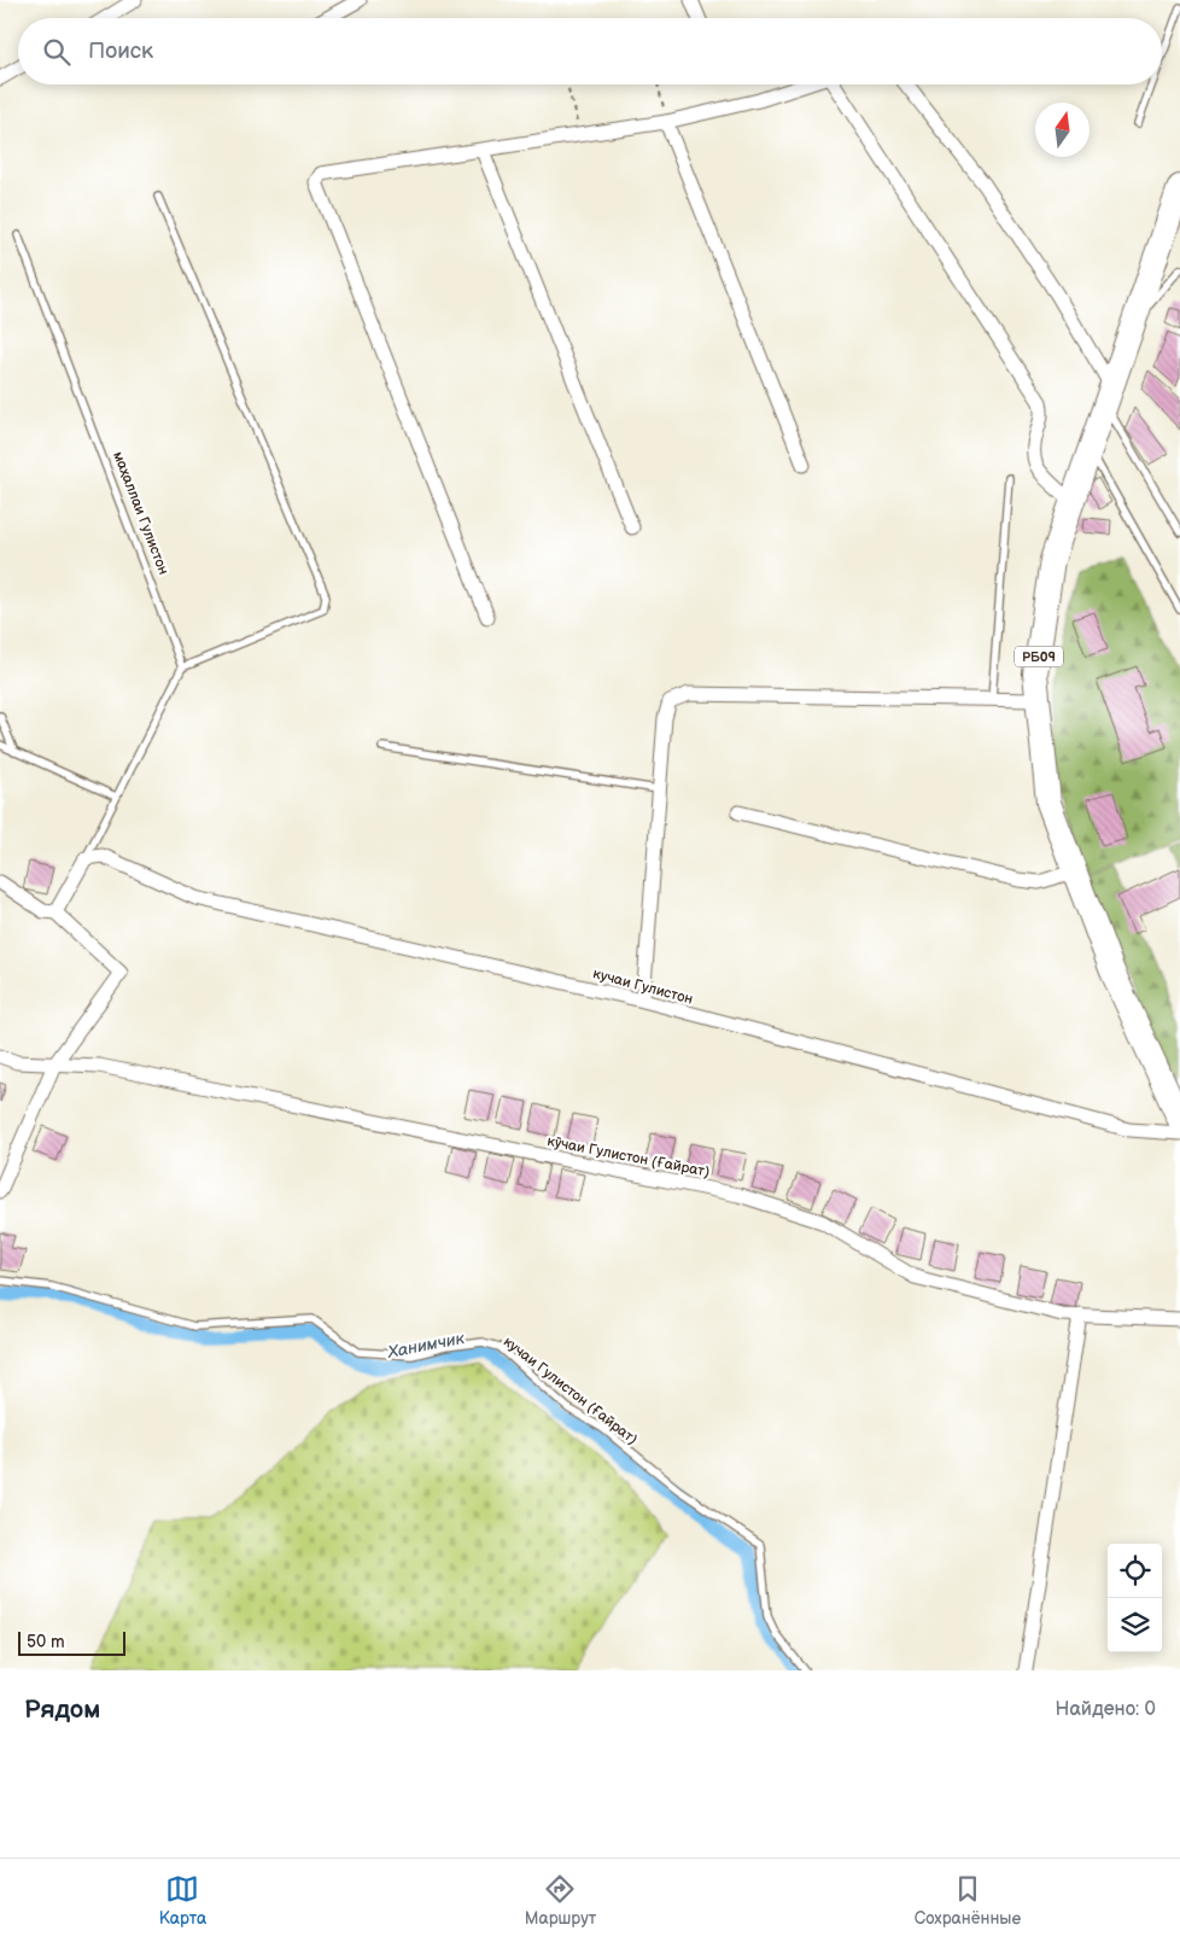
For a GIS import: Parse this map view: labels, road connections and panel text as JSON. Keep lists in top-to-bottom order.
{
  "streets": {
    "highway": ["РБ09"],
    "street": ["кучаи Гулистон", "кӯчаи Гулистон (Ғайрат)"],
    "lane": ["маҳаллаи Гулистон", "кучаи Гулистон (Ғайрат)"]
  },
  "water": ["Ханимчик"],
  "scale_bar": "50 m",
  "north": "top",
  "page": {
    "search": "Поиск",
    "scale": "50 m",
    "heading": ["Рядом", "Найдено: 0"],
    "nav": ["Карта", "Маршрут", "Сохранённые"]
  }
}
